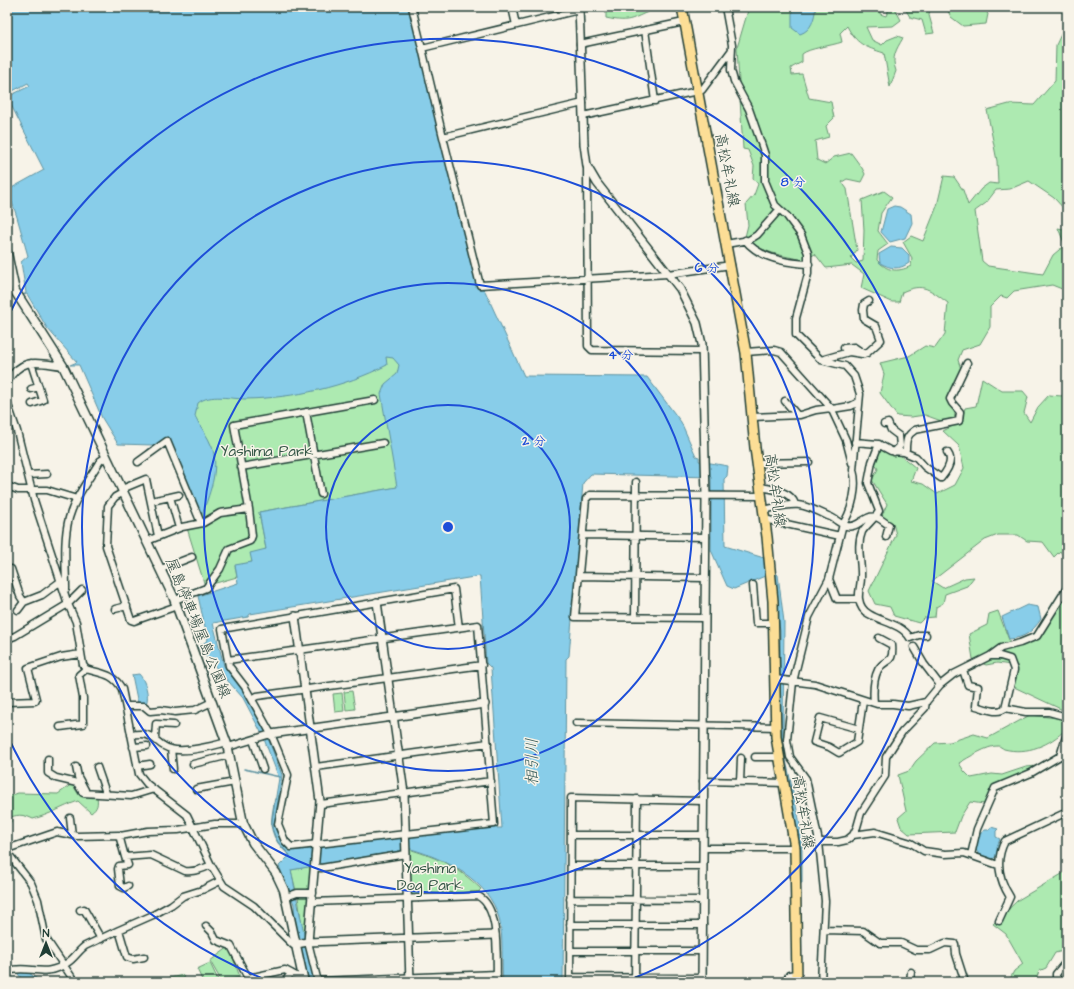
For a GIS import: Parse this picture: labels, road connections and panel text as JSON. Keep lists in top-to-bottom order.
{
  "streets": {
    "main road": ["高松牟礼線", "屋島停車場屋島公園線"]
  },
  "water": ["相引川"],
  "parks": ["Yashima Park", "Yashima Dog Park"],
  "north": "top",
  "rings": [
    "8 分",
    "6 分",
    "4 分",
    "2 分"
  ]
}
